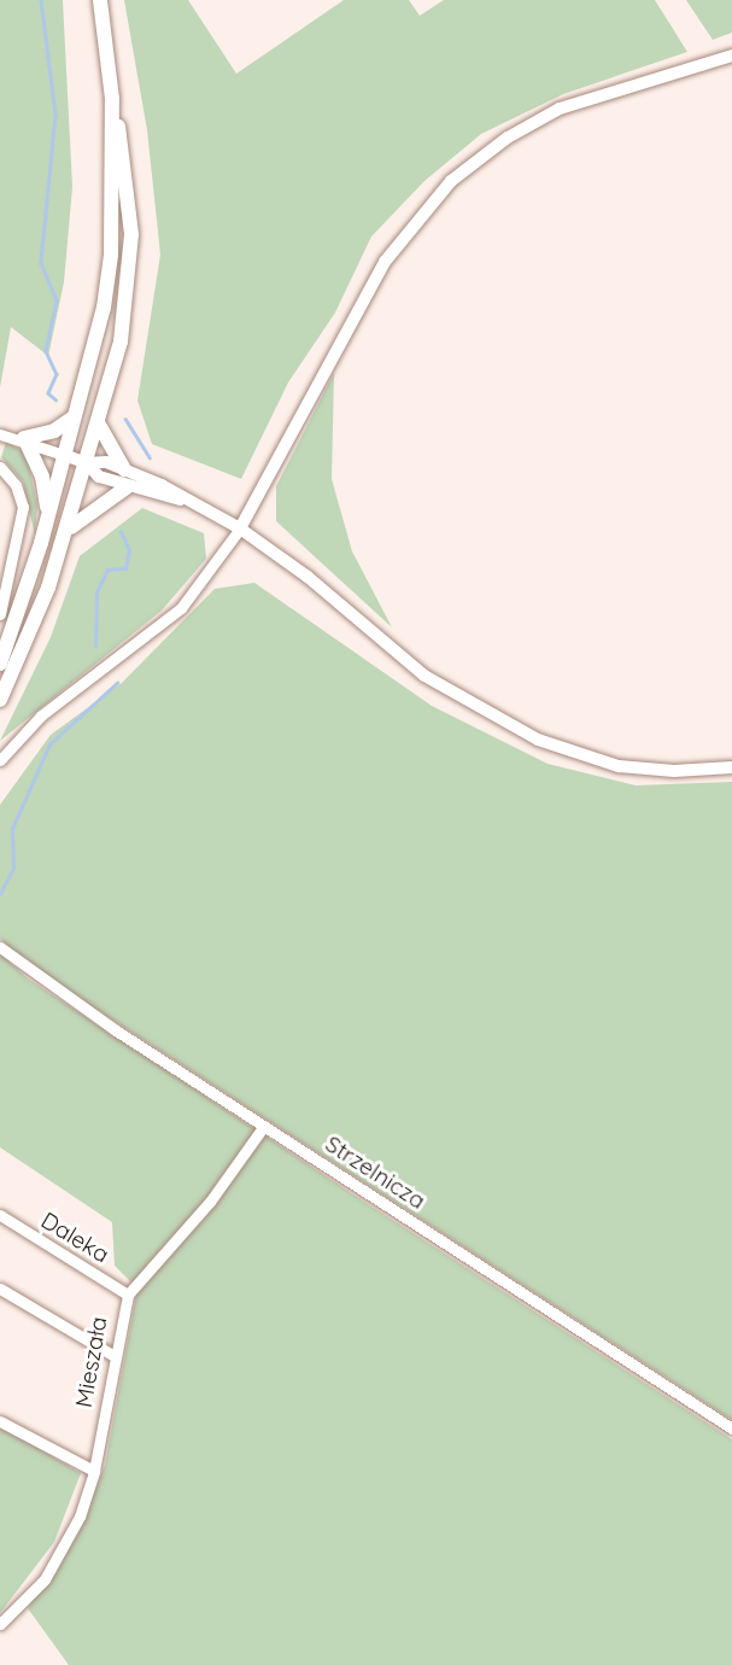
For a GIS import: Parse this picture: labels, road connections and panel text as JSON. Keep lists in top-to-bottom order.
{
  "streets": {
    "street": ["Strzelnicza", "Daleka", "Mieszała"]
  },
  "crossings": [
    ["Strzelnicza", "Mieszała"],
    ["Daleka", "Mieszała"]
  ]
}
